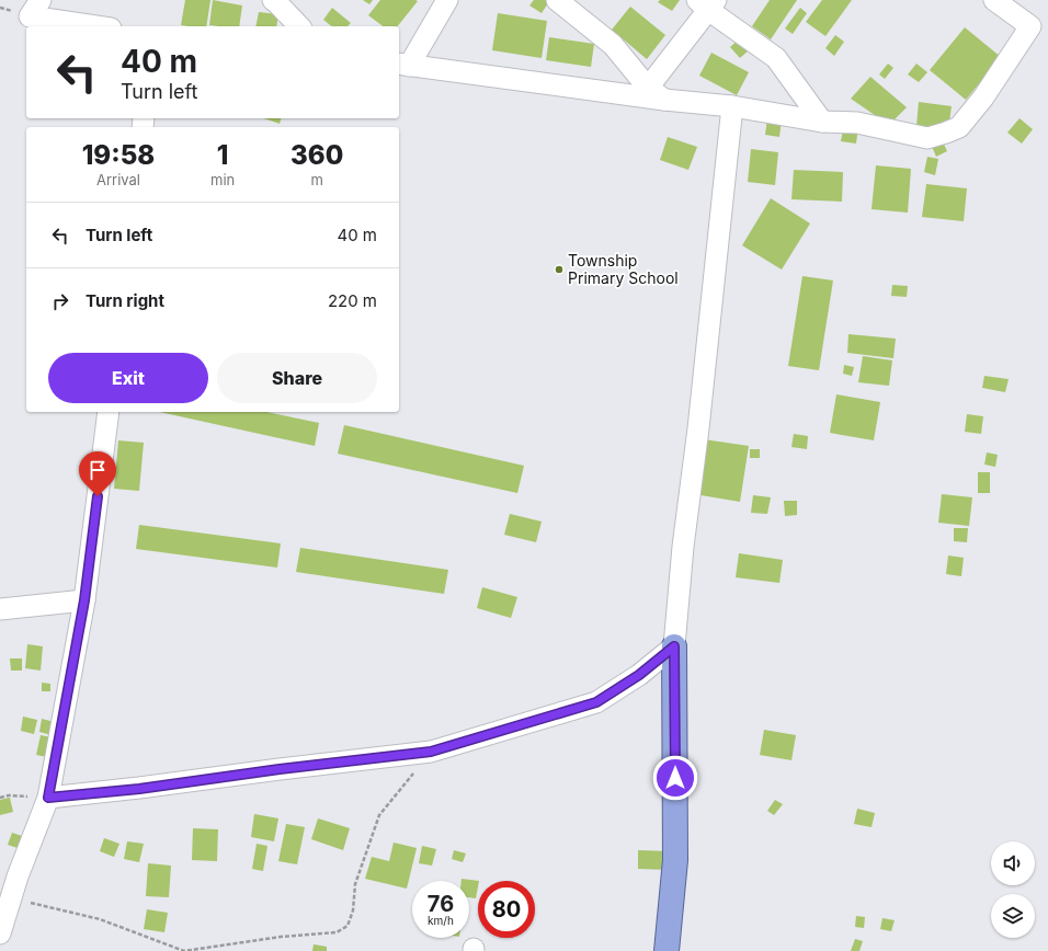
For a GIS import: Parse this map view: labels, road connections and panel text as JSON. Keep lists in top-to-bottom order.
{
  "places": ["Township Primary School"],
  "page": {
    "turn": ["40 m", "Turn left"],
    "eta": [
      "19:58",
      "Arrival",
      "1",
      "min",
      "360",
      "m"
    ],
    "list": [
      {
        "name": "Turn left",
        "value": "40 m"
      },
      {
        "name": "Turn right",
        "value": "220 m"
      }
    ],
    "buttons": ["Exit", "Share"],
    "speed": "76 km/h",
    "limit": "80"
  }
}
